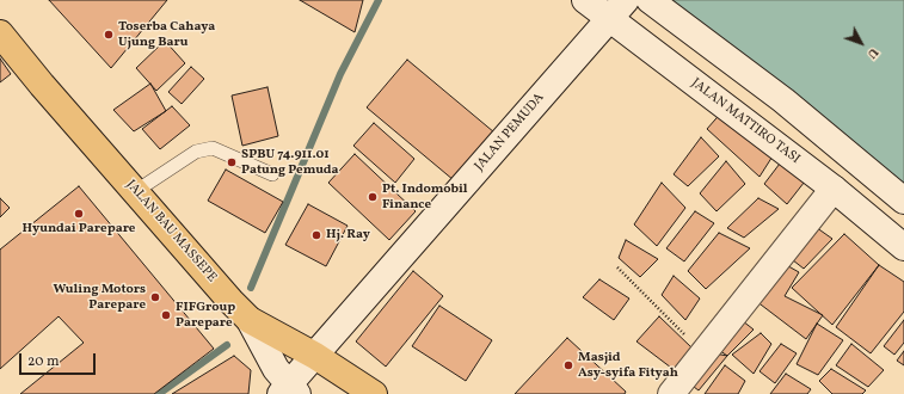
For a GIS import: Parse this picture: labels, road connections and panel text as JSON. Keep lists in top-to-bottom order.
{
  "streets": {
    "highway": ["JALAN BAU MASSEPE"],
    "street": ["JALAN MATTIRO TASI", "JALAN PEMUDA"]
  },
  "crossings": [
    ["JALAN MATTIRO TASI", "JALAN PEMUDA"],
    ["JALAN PEMUDA", "JALAN BAU MASSEPE"]
  ],
  "places": [
    "Toserba Cahaya Ujung Baru",
    "SPBU 74.911.01 Patung Pemuda",
    "Pt. Indomobil Finance",
    "Hyundai Parepare",
    "Hj. Ray",
    "Wuling Motors Parepare",
    "FIFGroup Parepare",
    "Masjid Asy-syifa Fityah"
  ],
  "scale_bar": "20 m",
  "north": "bottom right"
}
